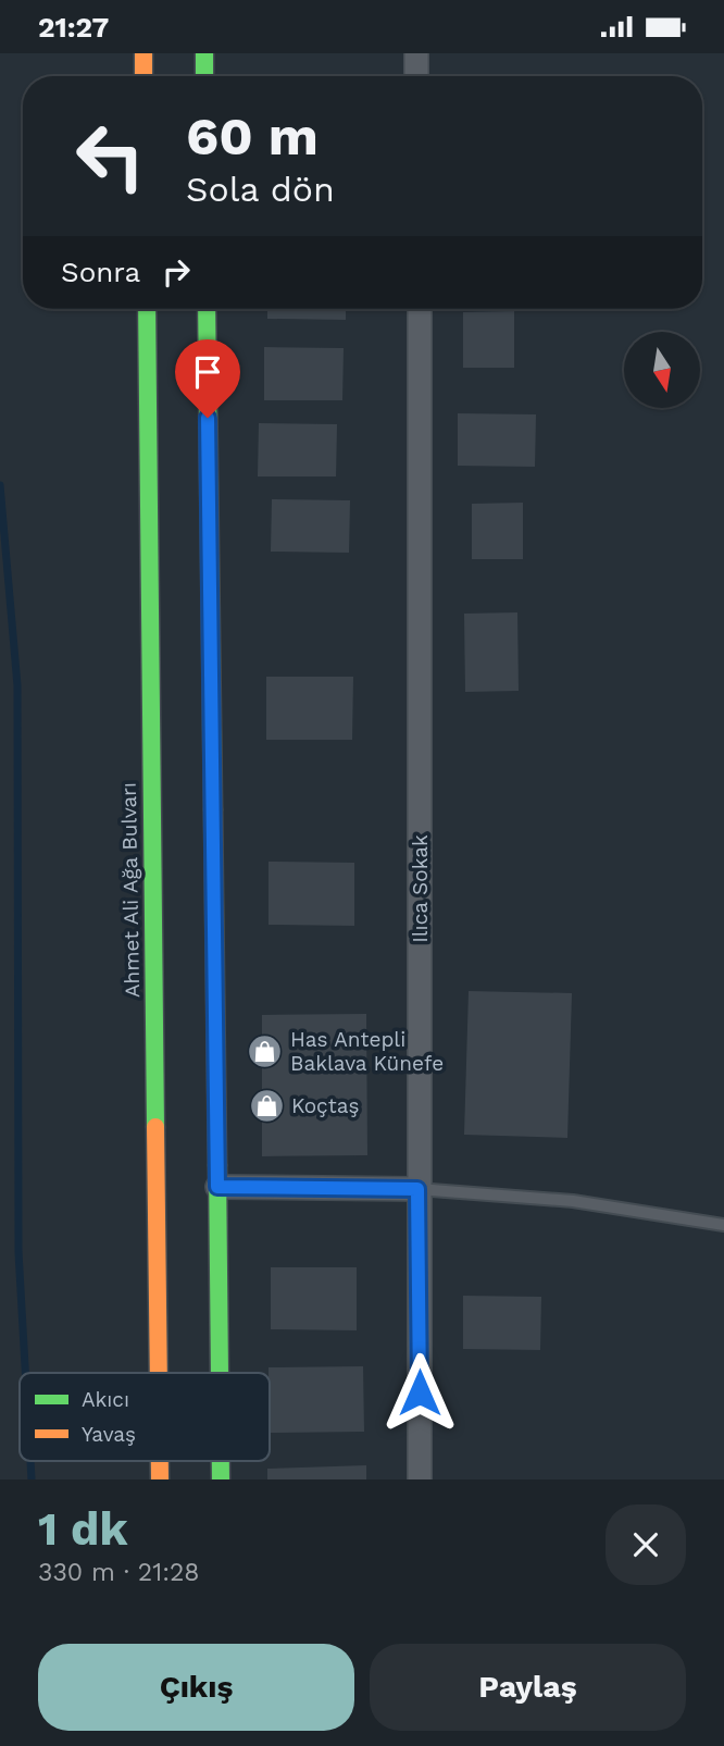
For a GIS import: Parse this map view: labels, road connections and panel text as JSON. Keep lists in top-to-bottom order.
{
  "streets": {
    "highway": ["Ahmet Ali Ağa Bulvarı"],
    "street": ["Ilıca Sokak"]
  },
  "places": {
    "shop": ["Has Antepli Baklava Künefe", "Koçtaş"]
  },
  "legend": ["Akıcı", "Yavaş"],
  "north": "bottom",
  "page": {
    "status": "21:27",
    "turn": ["60 m", "Sola dön"],
    "then": "Sonra",
    "heading": ["1 dk", "330 m · 21:28"],
    "buttons": ["Çıkış", "Paylaş"]
  }
}
